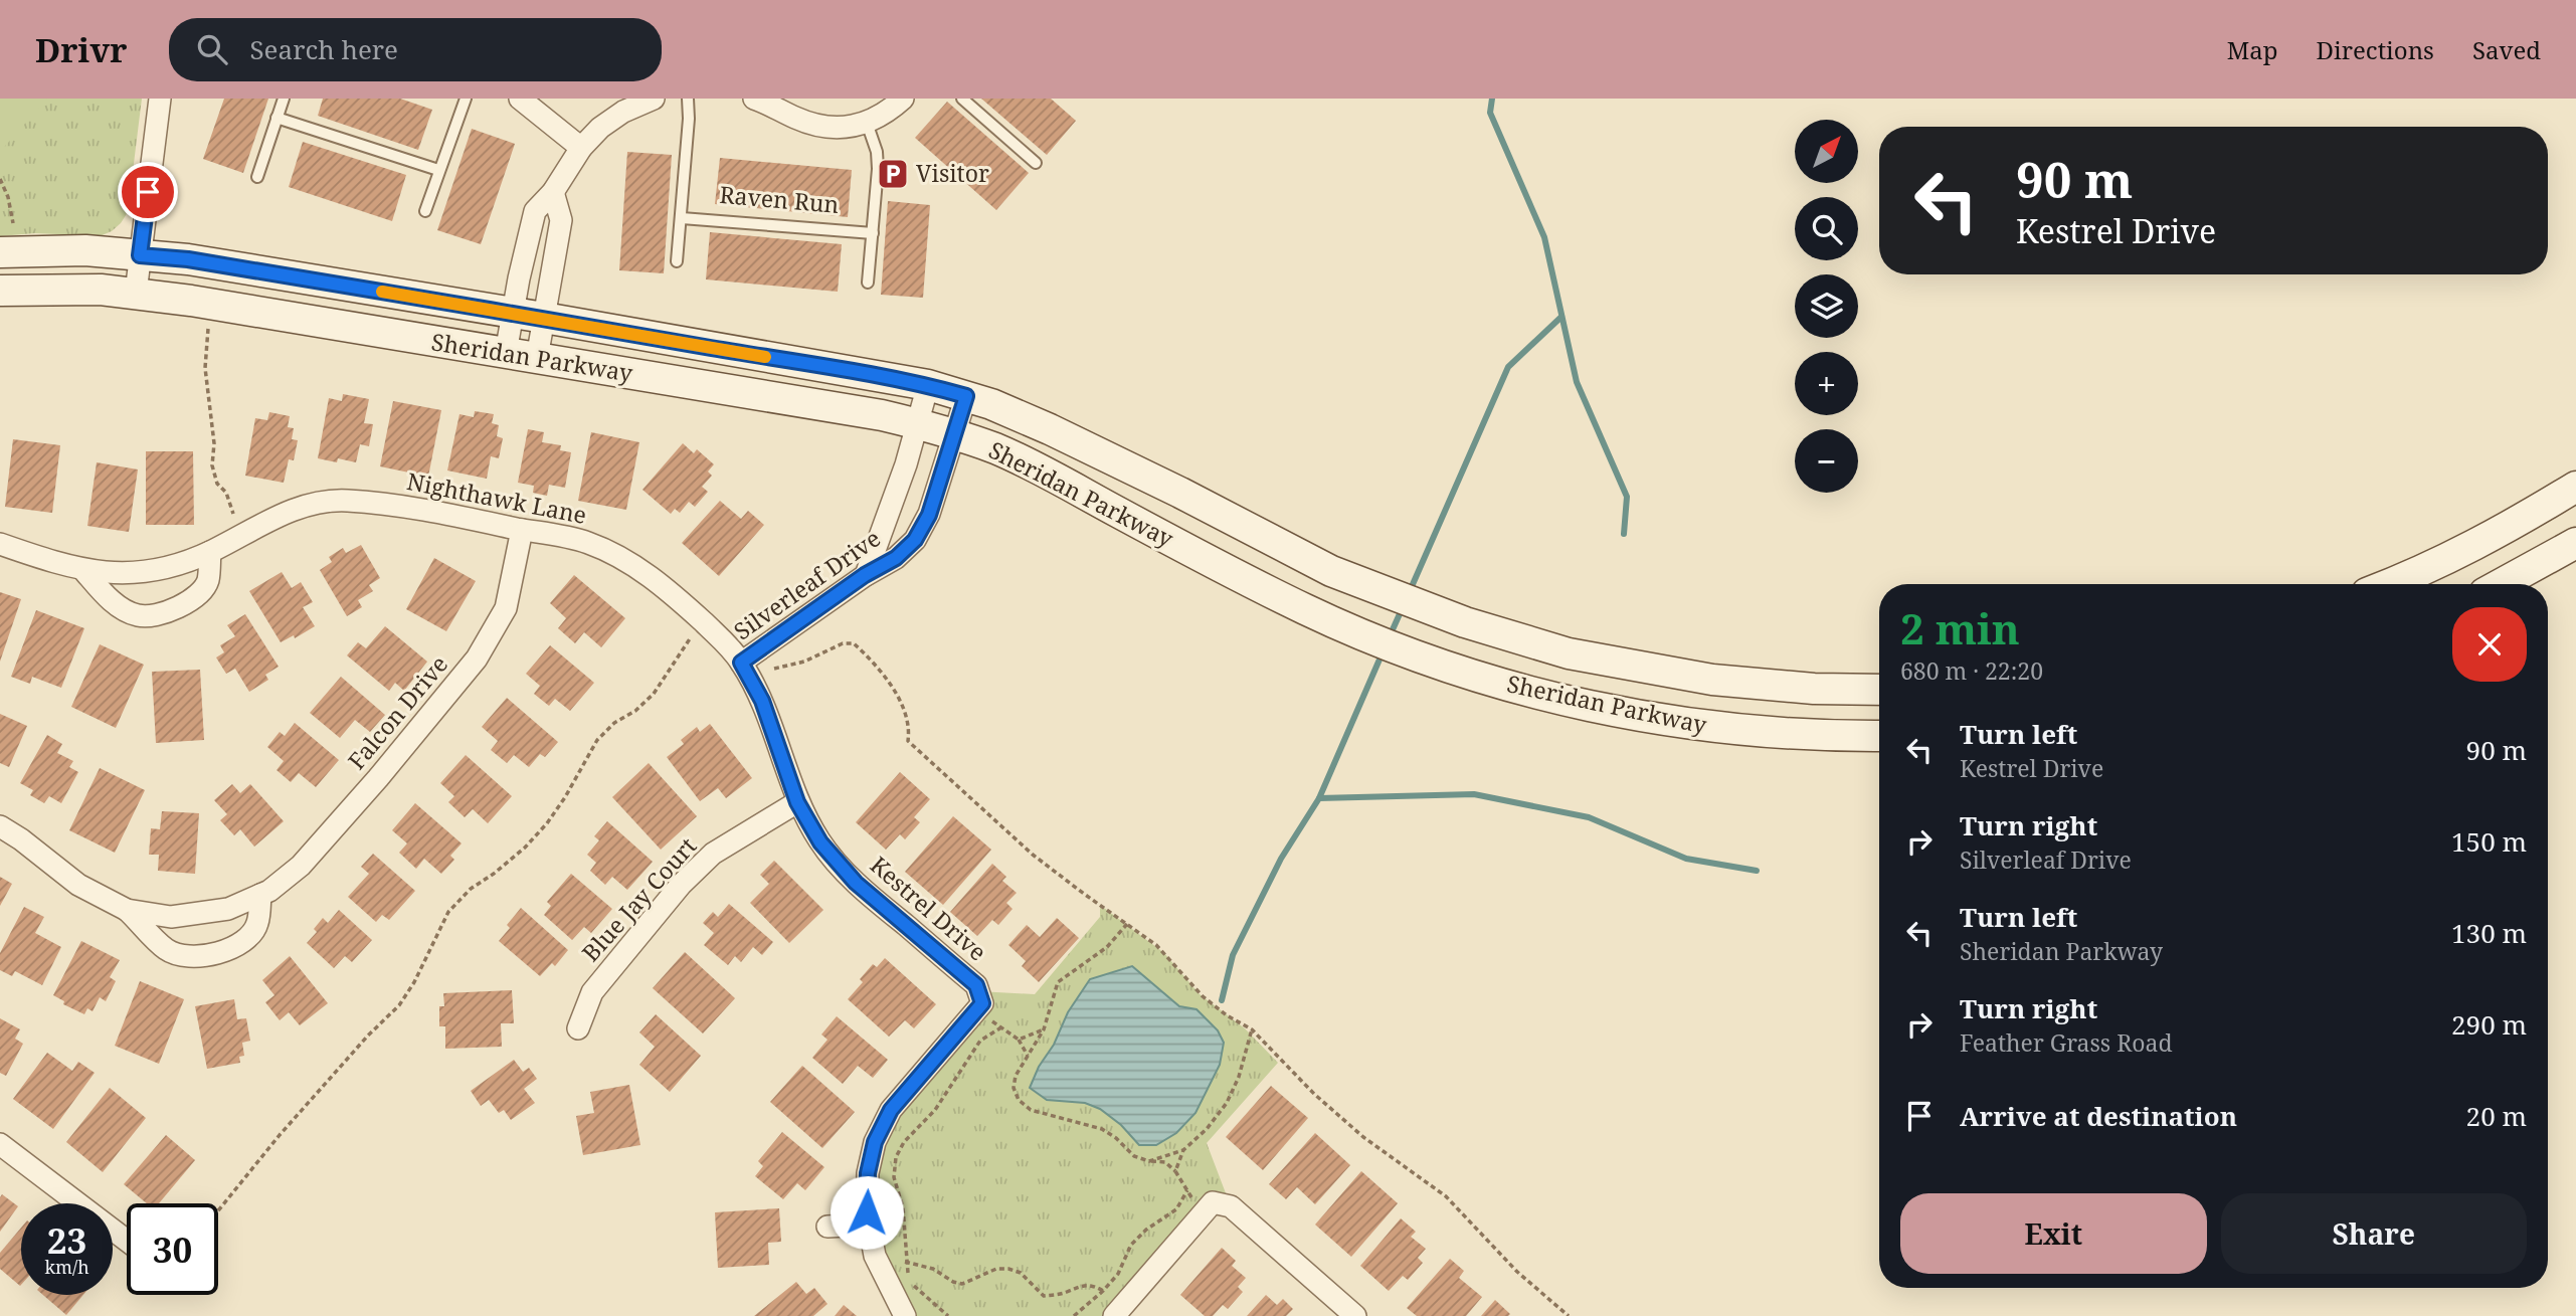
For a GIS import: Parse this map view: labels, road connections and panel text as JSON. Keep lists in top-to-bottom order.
{
  "streets": {
    "main road": ["Sheridan Parkway"],
    "street": [
      "Nighthawk Lane",
      "Silverleaf Drive",
      "Falcon Drive",
      "Blue Jay Court",
      "Kestrel Drive"
    ],
    "lane": ["Raven Run"]
  },
  "crossings": [
    ["Sheridan Parkway", "Silverleaf Drive"],
    ["Nighthawk Lane", "Silverleaf Drive"],
    ["Nighthawk Lane", "Falcon Drive"],
    ["Nighthawk Lane", "Kestrel Drive"],
    ["Silverleaf Drive", "Kestrel Drive"],
    ["Blue Jay Court", "Kestrel Drive"]
  ],
  "places": {
    "parking": ["Visitor"]
  },
  "north": "top right",
  "page": {
    "header": "Drivr",
    "search": "Search here",
    "nav": ["Map", "Directions", "Saved"],
    "map_buttons": ["+", "−"],
    "turn": ["90 m", "Kestrel Drive"],
    "heading": ["2 min", "680 m · 22:20"],
    "list": [
      {
        "name": "Turn left",
        "note": "Kestrel Drive",
        "value": "90 m"
      },
      {
        "name": "Turn right",
        "note": "Silverleaf Drive",
        "value": "150 m"
      },
      {
        "name": "Turn left",
        "note": "Sheridan Parkway",
        "value": "130 m"
      },
      {
        "name": "Turn right",
        "note": "Feather Grass Road",
        "value": "290 m"
      },
      {
        "name": "Arrive at destination",
        "value": "20 m"
      }
    ],
    "buttons": ["Exit", "Share"],
    "speed": "23 km/h",
    "limit": "30"
  }
}
